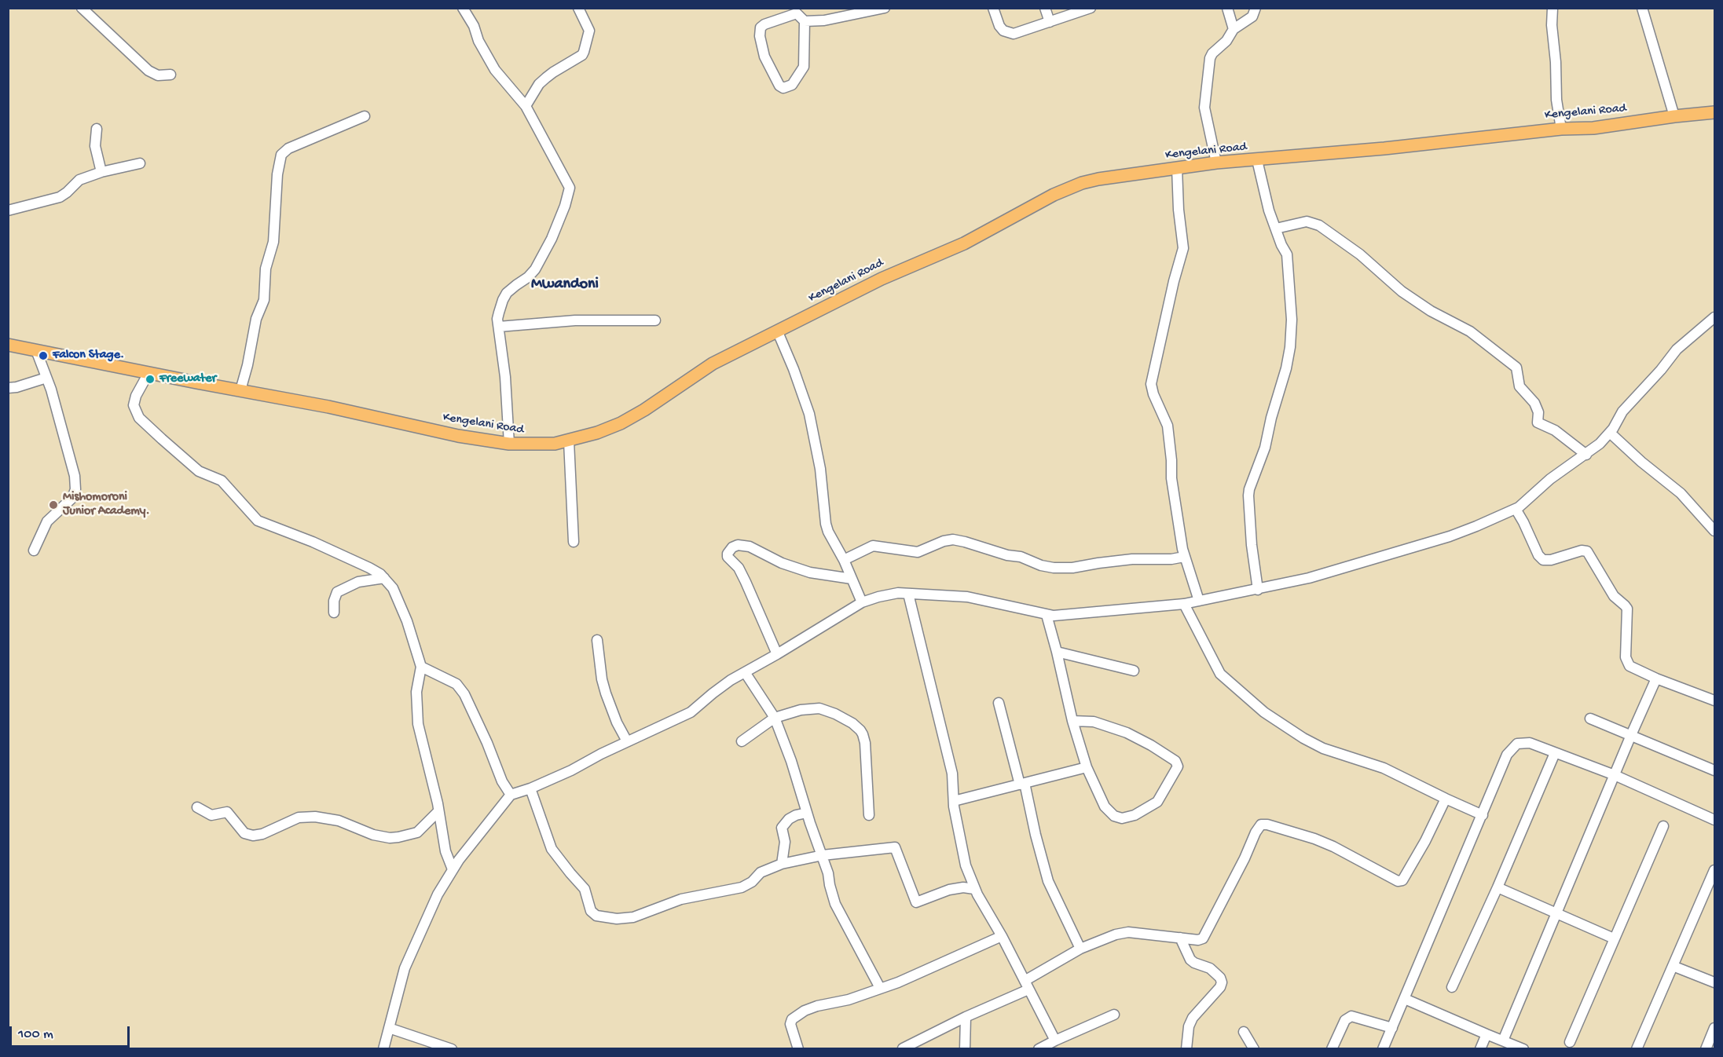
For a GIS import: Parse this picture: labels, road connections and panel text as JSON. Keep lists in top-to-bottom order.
{
  "streets": {
    "main road": ["Kengelani Road"]
  },
  "districts": ["Mwandoni"],
  "places": ["Falcon Stage.", "Freewater", "Mishomoroni Junior Academy."],
  "scale_bar": "100 m"
}
